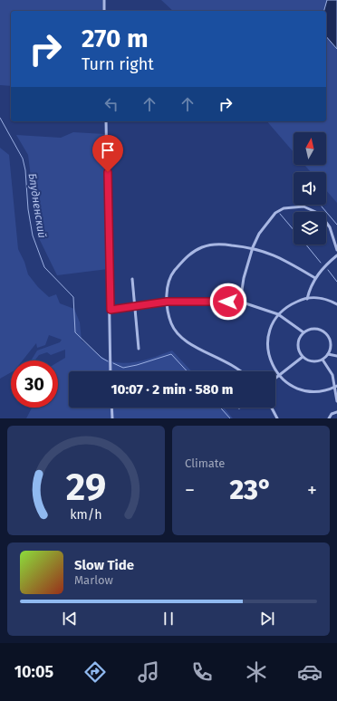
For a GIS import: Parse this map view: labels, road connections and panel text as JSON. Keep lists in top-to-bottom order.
{
  "water": ["Блудненский"],
  "north": "top",
  "page": {
    "turn": ["270 m", "Turn right"],
    "limit": "30",
    "trip": "10:07 · 2 min · 580 m",
    "tile": "Climate",
    "heat": ["−", "23°", "+"],
    "song": ["Slow Tide", "Marlow"],
    "tabs": "10:05",
    "gauge": ["29", "km/h"]
  }
}
